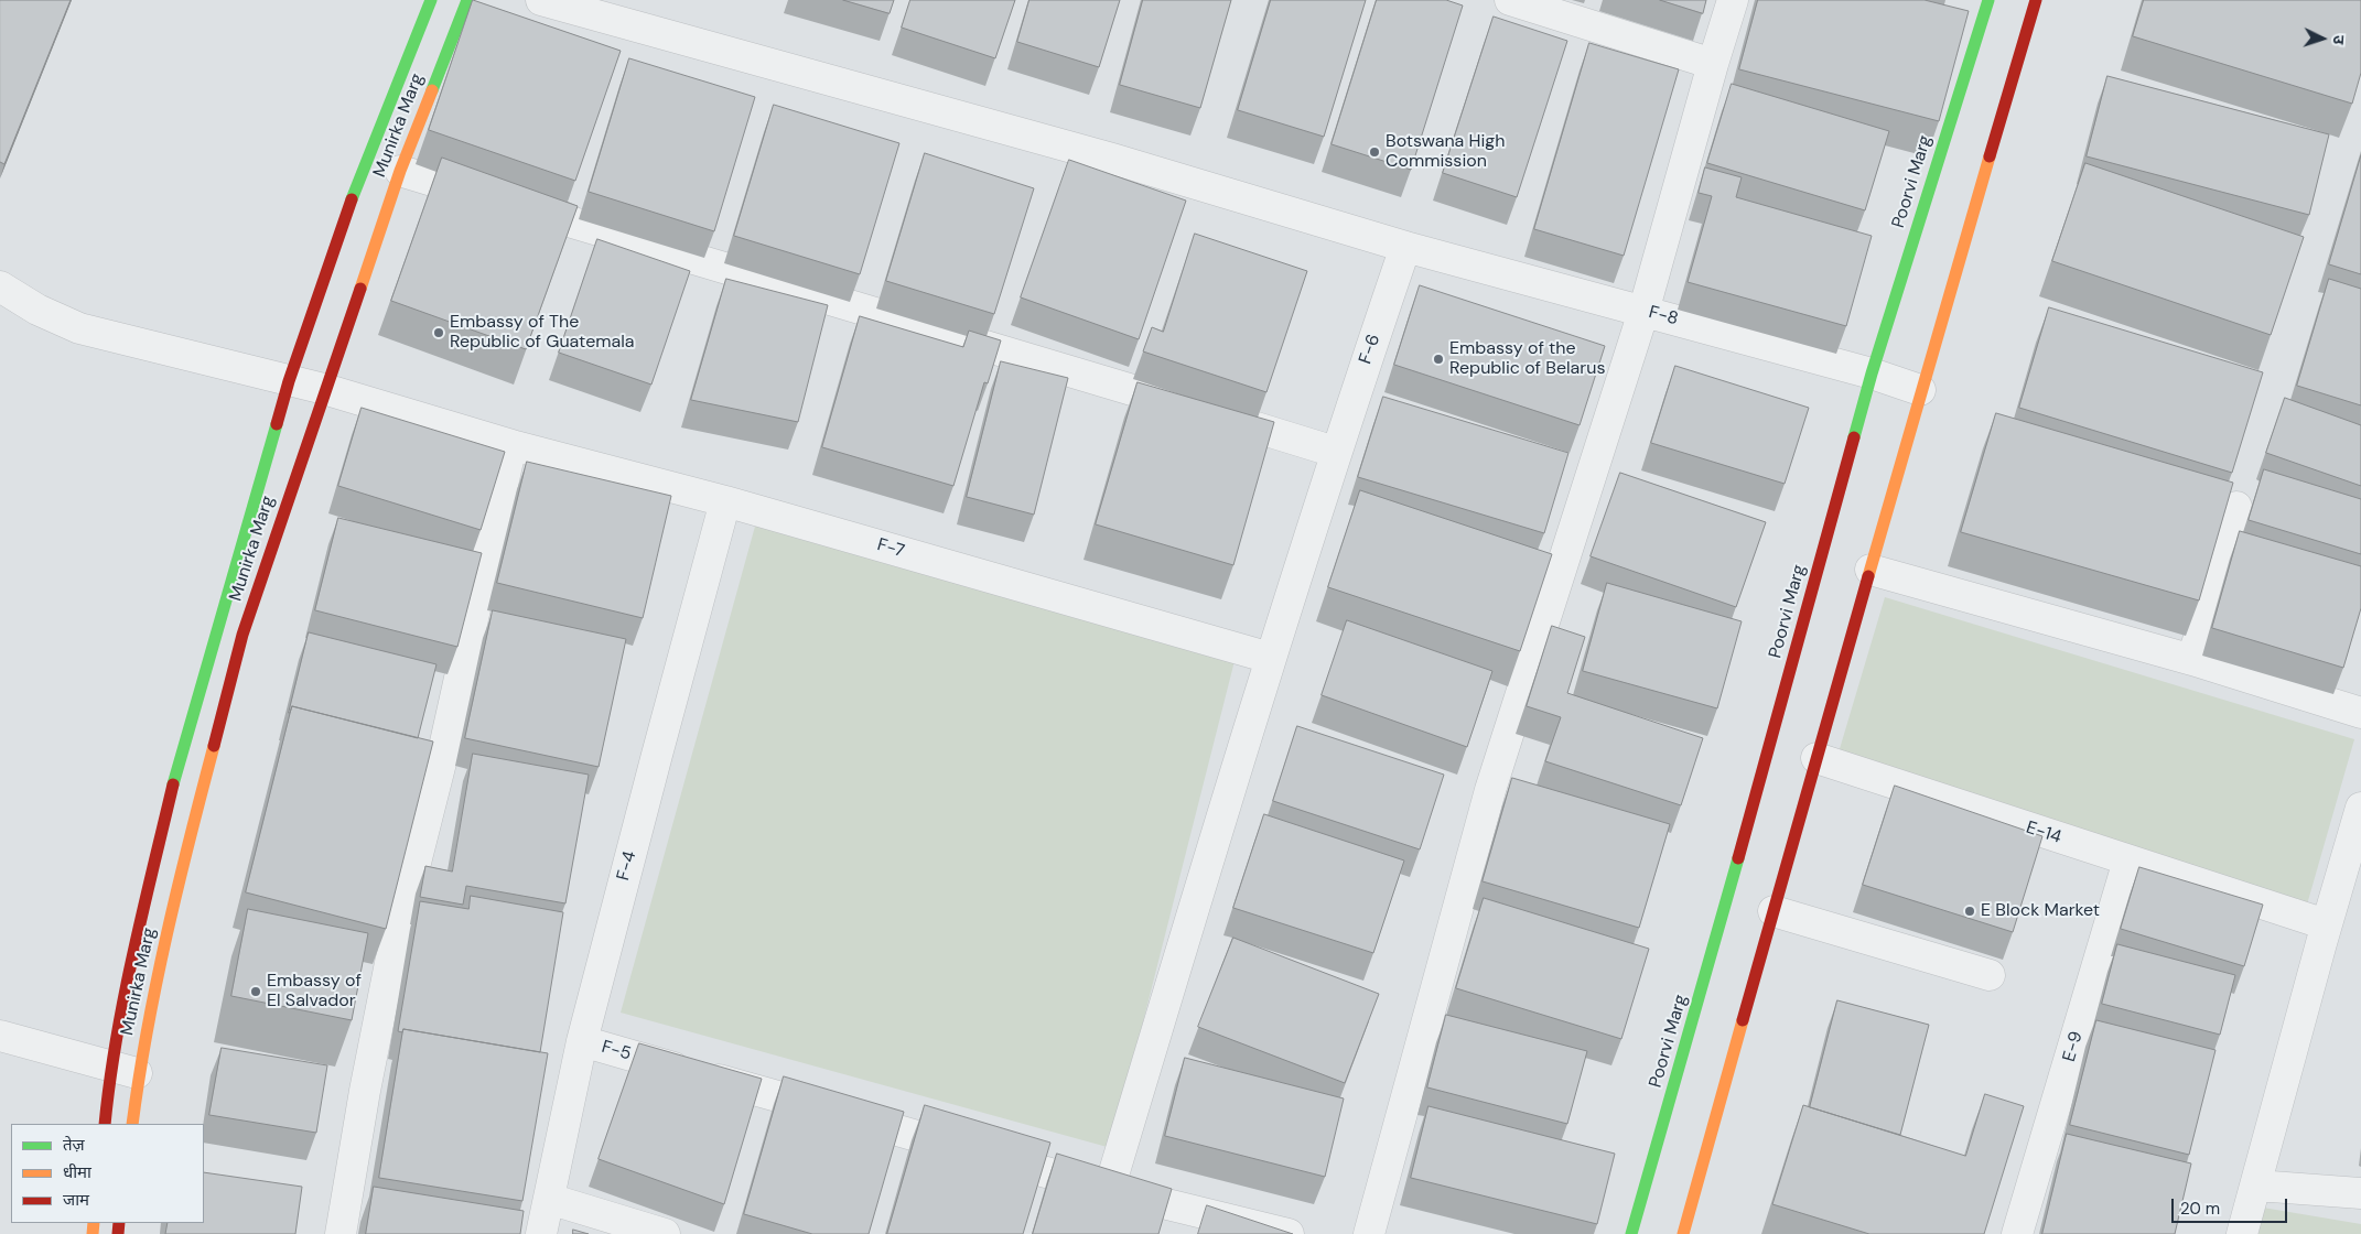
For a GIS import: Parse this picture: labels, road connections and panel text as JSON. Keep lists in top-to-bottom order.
{
  "streets": {
    "main road": ["Munirka Marg", "Poorvi Marg"],
    "street": [
      "F-8",
      "F-6",
      "F-7",
      "E-14",
      "F-4",
      "E-9",
      "F-5"
    ]
  },
  "crossings": [
    ["Munirka Marg", "F-7"],
    ["Poorvi Marg", "F-8"],
    ["F-8", "F-6"],
    ["F-6", "F-7"],
    ["F-6", "F-5"],
    ["F-7", "F-4"],
    ["E-14", "E-9"],
    ["F-4", "F-5"]
  ],
  "places": [
    "Botswana High Commission",
    "Embassy of The Republic of Guatemala",
    "Embassy of the Republic of Belarus",
    "E Block Market",
    "Embassy of El Salvador"
  ],
  "legend": ["तेज़", "धीमा", "जाम"],
  "scale_bar": "20 m",
  "north": "right"
}
